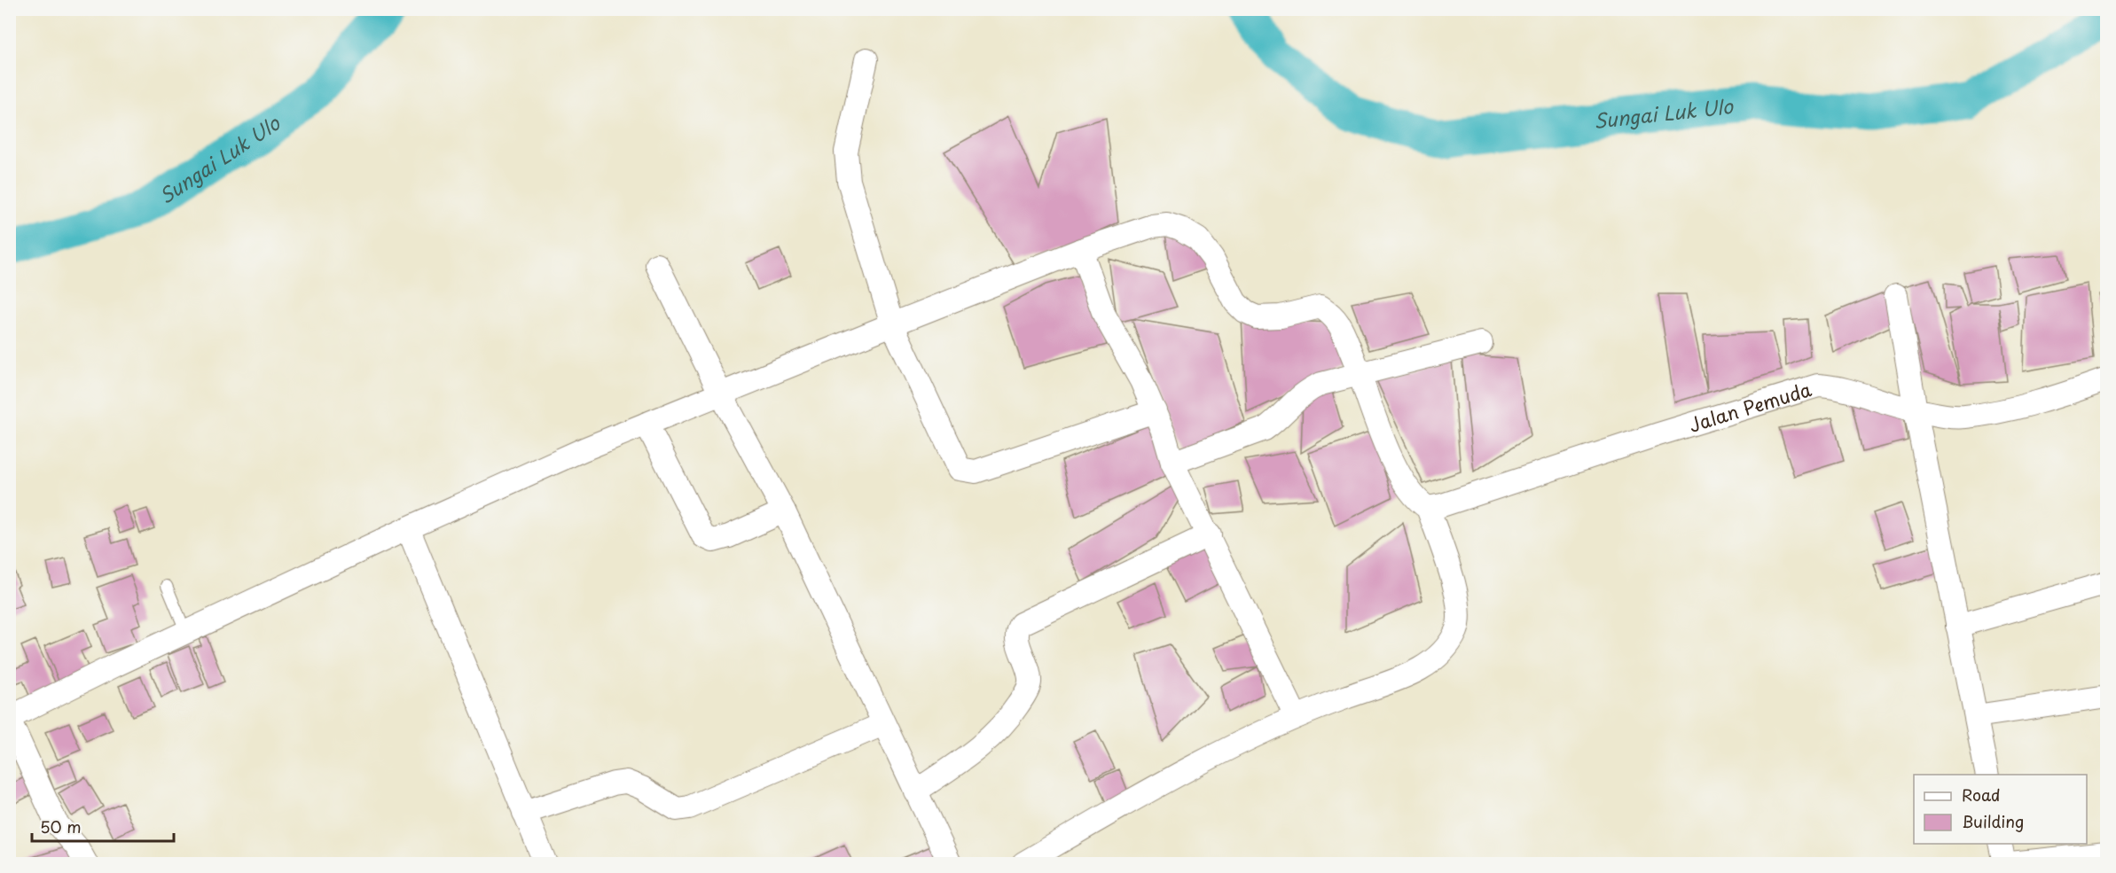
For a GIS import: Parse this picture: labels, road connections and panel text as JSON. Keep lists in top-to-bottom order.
{
  "streets": {
    "street": ["Jalan Pemuda"]
  },
  "water": ["Sungai Luk Ulo"],
  "legend": ["Road", "Building"],
  "scale_bar": "50 m"
}
